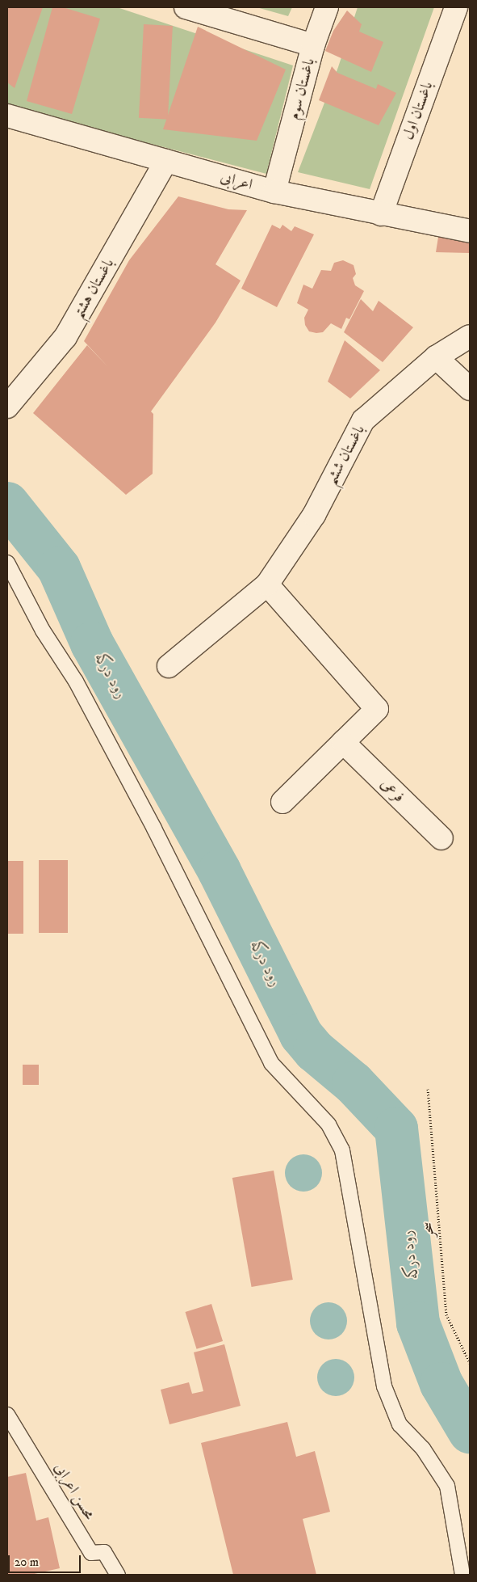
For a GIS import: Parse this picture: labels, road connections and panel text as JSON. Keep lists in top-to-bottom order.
{
  "streets": {
    "street": [
      "باغستان سوم",
      "باغستان اول",
      "اعرابی",
      "باغستان هشتم",
      "باغستان ششم",
      "فرعی"
    ],
    "lane": ["محسن اعرابی"],
    "path": ["سحر"]
  },
  "crossings": [
    ["باغستان سوم", "اعرابی"],
    ["باغستان اول", "اعرابی"],
    ["اعرابی", "باغستان هشتم"]
  ],
  "water": ["رود درکه"],
  "scale_bar": "20 m"
}
